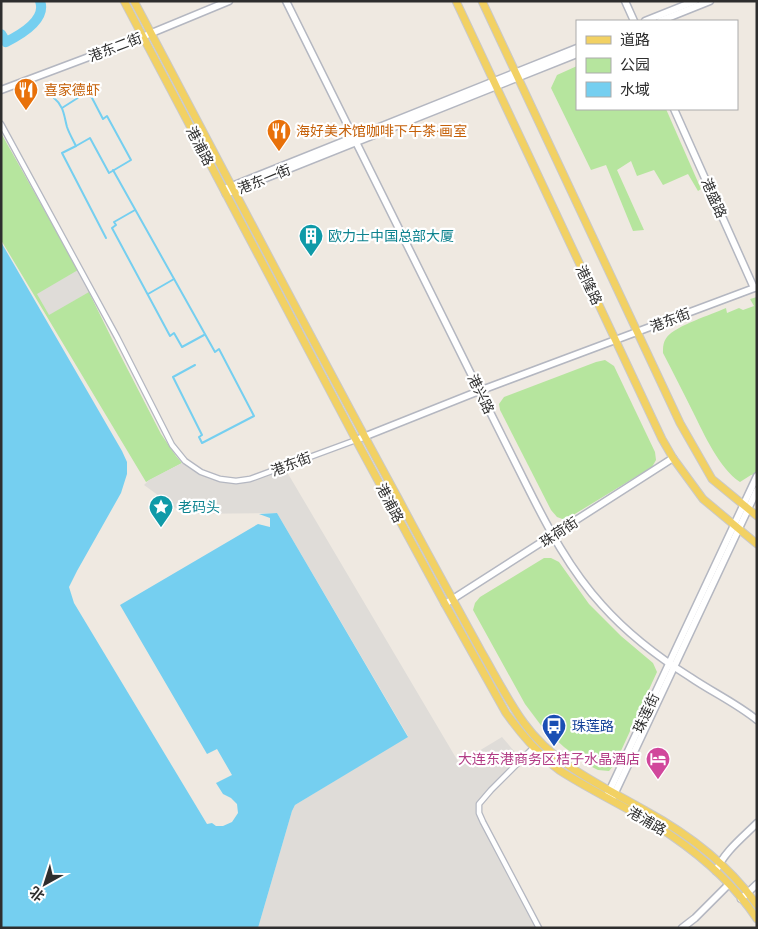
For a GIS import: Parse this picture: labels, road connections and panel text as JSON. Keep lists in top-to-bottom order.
{
  "streets": {
    "main road": [
      "港东二街",
      "港浦路",
      "港东一街",
      "港盛路",
      "港隆路",
      "港东街",
      "港兴路",
      "珠荷街",
      "珠莲街"
    ]
  },
  "crossings": [
    ["港东二街", "港浦路"],
    ["港浦路", "港东一街"],
    ["港浦路", "港东街"],
    ["港浦路", "珠荷街"],
    ["港浦路", "珠莲街"],
    ["港东一街", "港隆路"],
    ["港东一街", "港兴路"],
    ["港盛路", "港东街"],
    ["港隆路", "港东街"],
    ["港隆路", "珠荷街"],
    ["港隆路", "珠莲街"],
    ["港东街", "港兴路"],
    ["港兴路", "珠荷街"],
    ["港兴路", "珠莲街"]
  ],
  "places": {
    "restaurant": ["喜家德虾", "海好美术馆咖啡下午茶·画室"],
    "building": ["欧力士中国总部大厦"],
    "place": ["老码头"],
    "bus stop": ["珠莲路"],
    "hotel": ["大连东港商务区桔子水晶酒店"]
  },
  "legend": ["道路", "公园", "水域"],
  "north": "bottom left"
}
